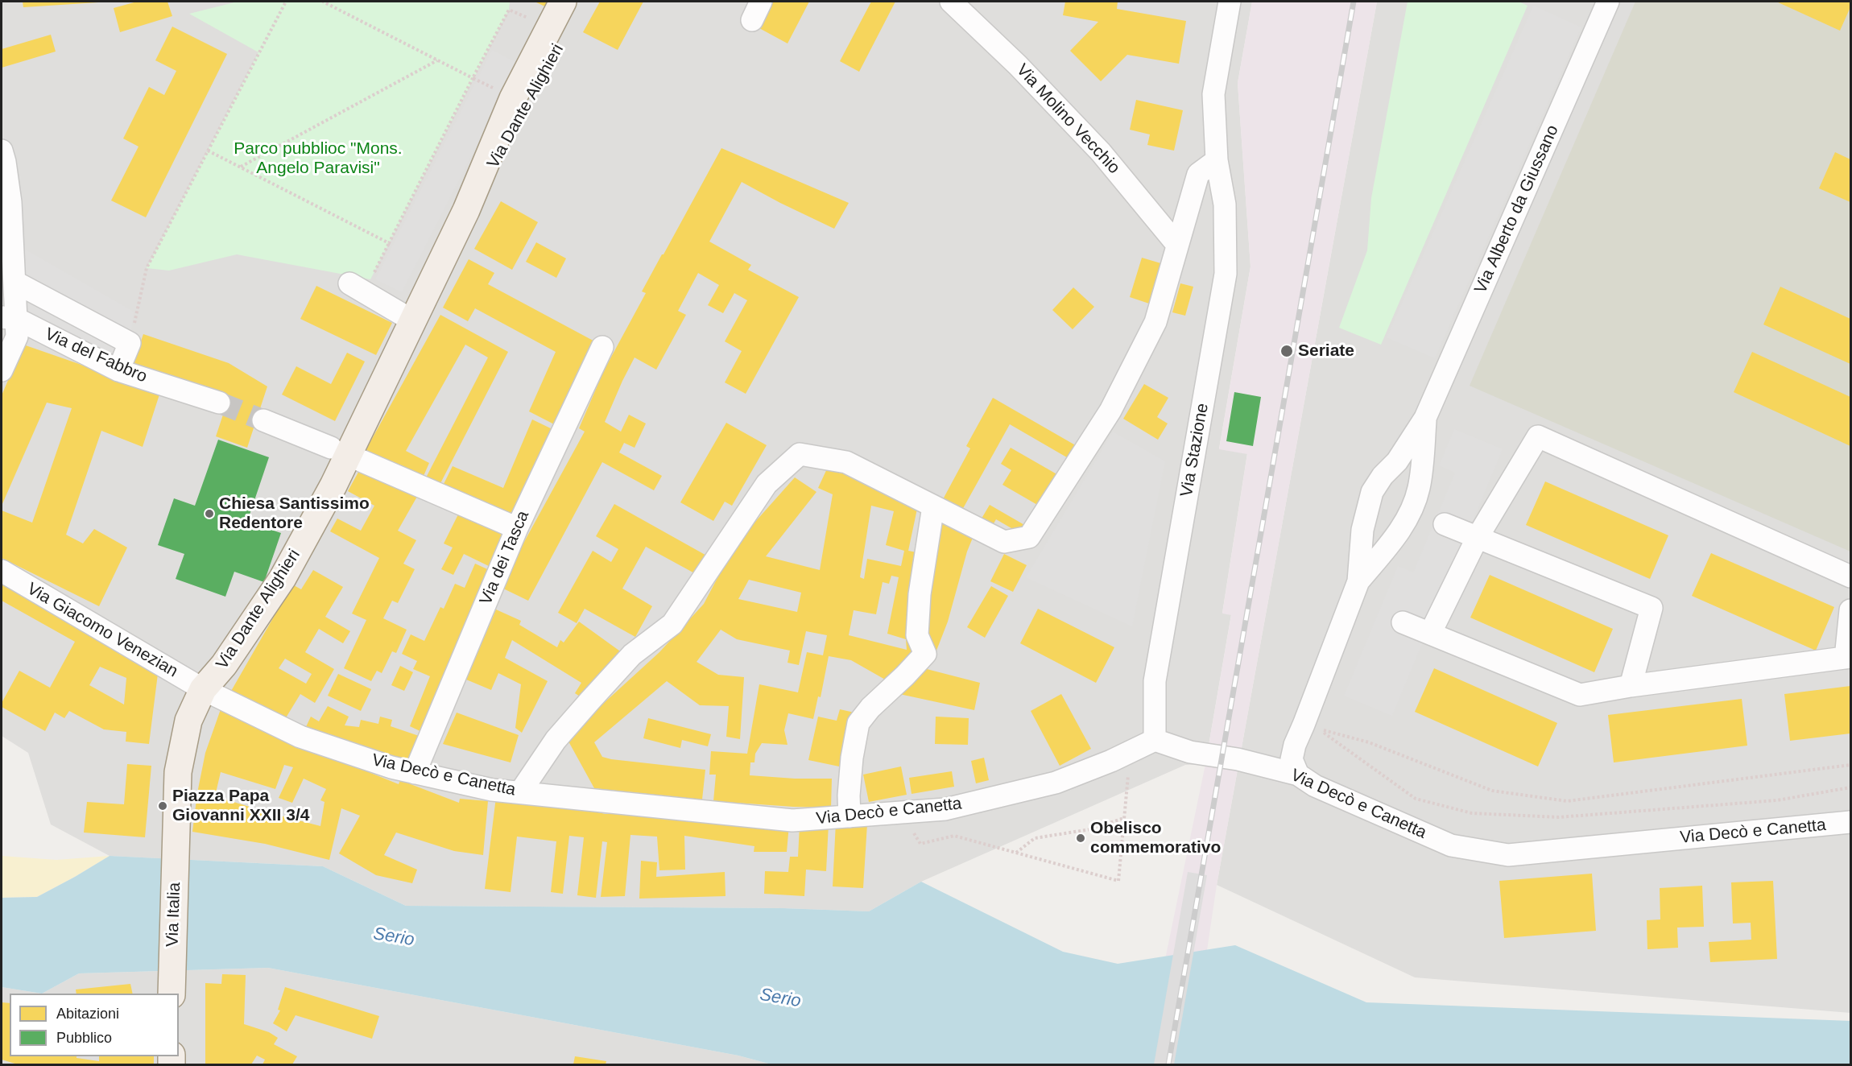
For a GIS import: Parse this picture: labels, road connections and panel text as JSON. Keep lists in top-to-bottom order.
{
  "streets": {
    "main road": ["Via Dante Alighieri", "Via Italia"],
    "street": [
      "Via Molino Vecchio",
      "Via Alberto da Giussano",
      "Via del Fabbro",
      "Via Stazione",
      "Via dei Tasca",
      "Via Giacomo Venezian",
      "Via Decò e Canetta"
    ]
  },
  "crossings": [
    ["Via Dante Alighieri", "Via Giacomo Venezian"],
    ["Via Dante Alighieri", "Via Decò e Canetta"],
    ["Via Dante Alighieri", "Via Italia"],
    ["Via Stazione", "Via Decò e Canetta"],
    ["Via dei Tasca", "Via Decò e Canetta"],
    ["Via Giacomo Venezian", "Via Decò e Canetta"]
  ],
  "water": ["Serio"],
  "parks": ["Parco pubblioc \"Mons. Angelo Paravisi\""],
  "places": [
    "Seriate",
    "Chiesa Santissimo Redentore",
    "Piazza Papa Giovanni XXII 3/4",
    "Obelisco commemorativo"
  ],
  "legend": ["Abitazioni", "Pubblico"]
}
